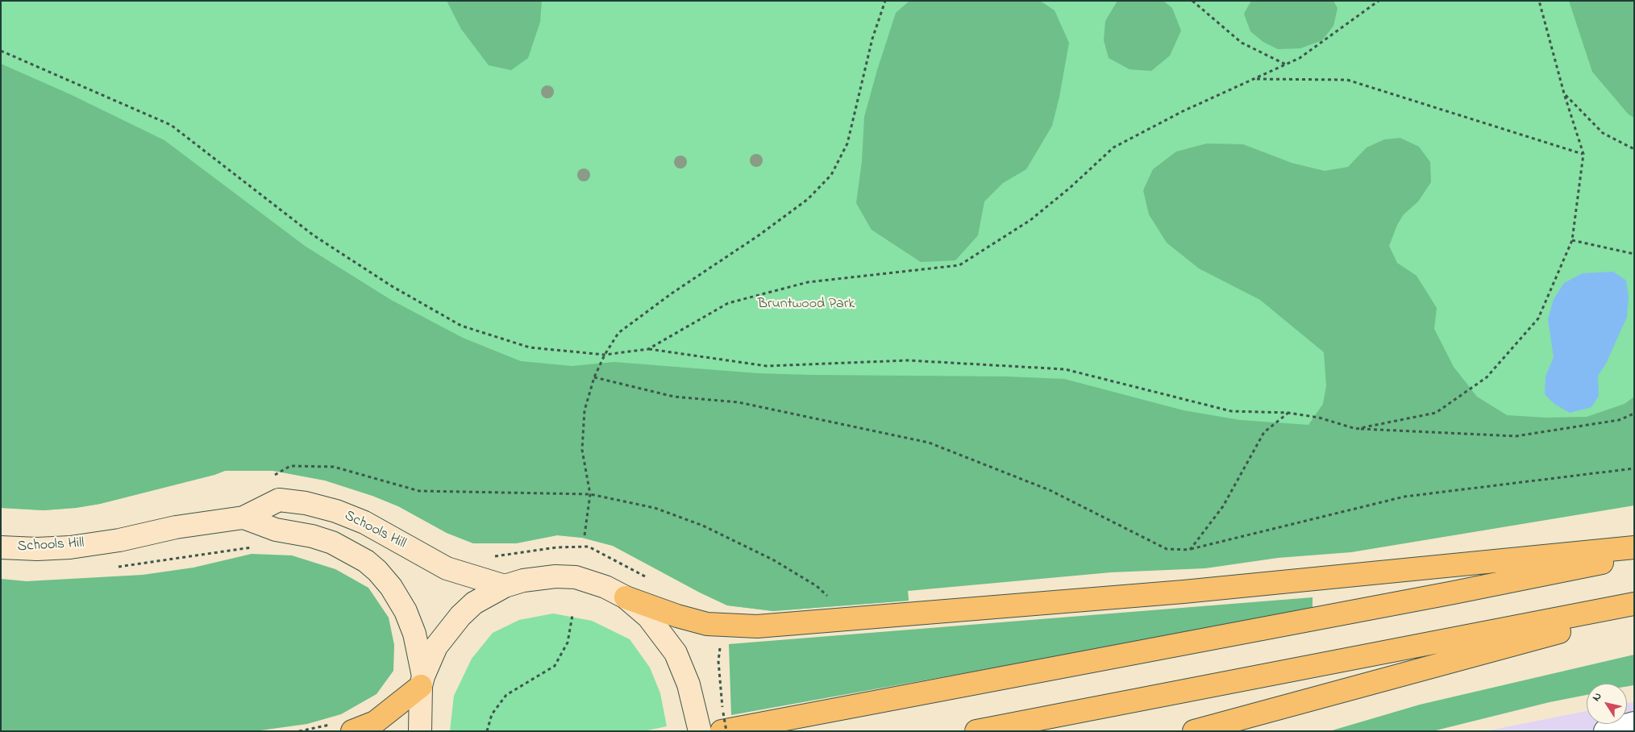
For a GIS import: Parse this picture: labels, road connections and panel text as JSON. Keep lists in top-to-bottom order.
{
  "streets": {
    "street": ["Schools Hill"]
  },
  "parks": ["Bruntwood Park"],
  "north": "top left"
}
